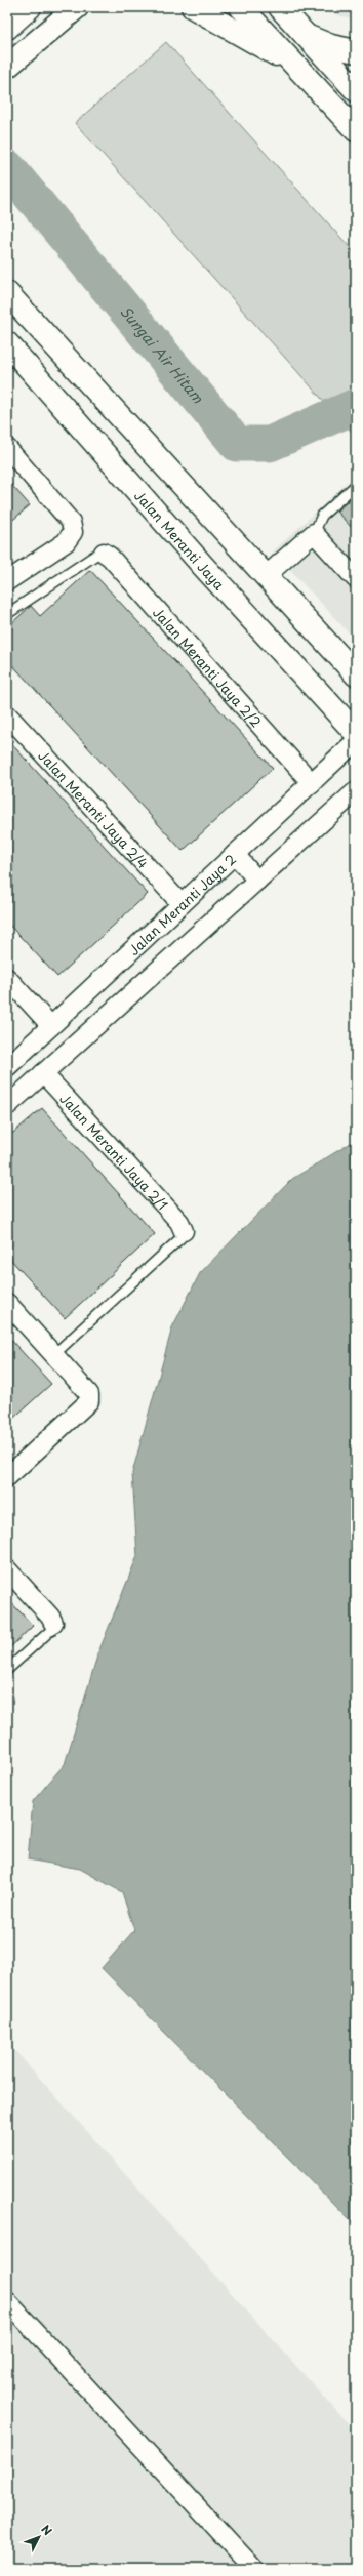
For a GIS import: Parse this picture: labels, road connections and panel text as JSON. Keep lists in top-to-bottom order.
{
  "streets": {
    "street": [
      "Jalan Meranti Jaya",
      "Jalan Meranti Jaya 2/2",
      "Jalan Meranti Jaya 2/4",
      "Jalan Meranti Jaya 2",
      "Jalan Meranti Jaya 2/1"
    ]
  },
  "crossings": [
    ["Jalan Meranti Jaya 2/2", "Jalan Meranti Jaya 2"],
    ["Jalan Meranti Jaya 2/4", "Jalan Meranti Jaya 2"]
  ],
  "water": ["Sungai Air Hitam"],
  "north": "top right"
}
